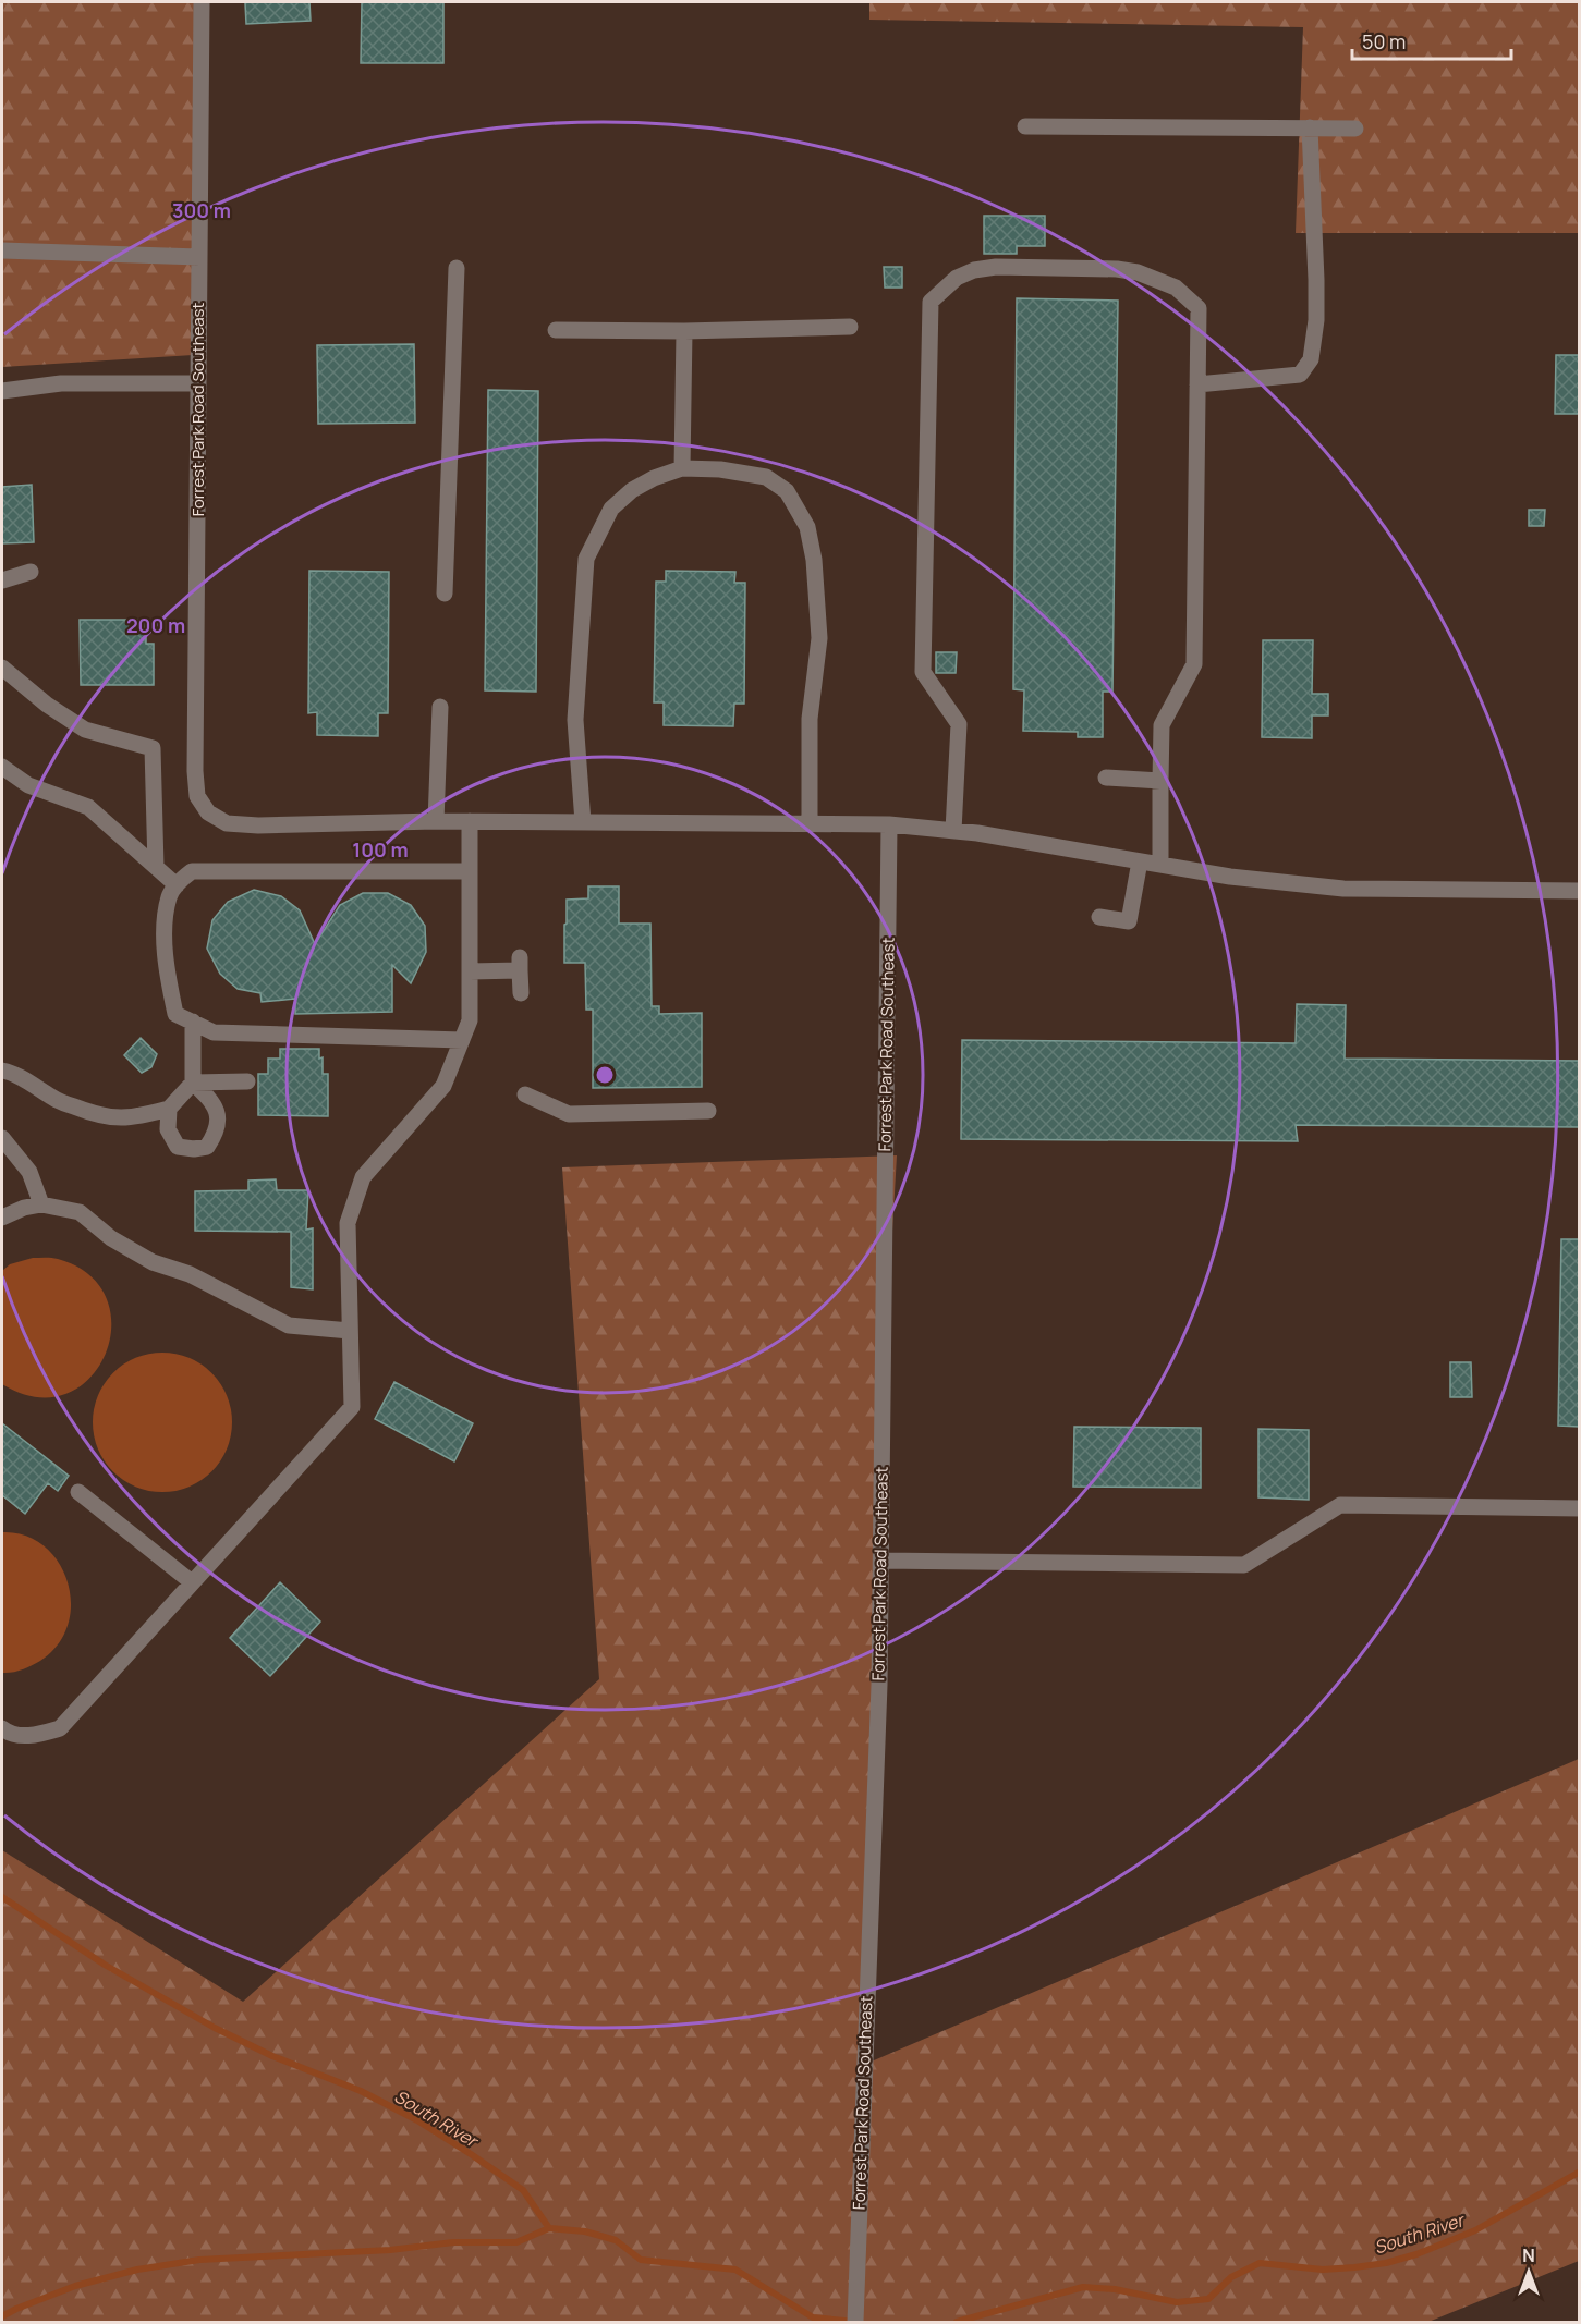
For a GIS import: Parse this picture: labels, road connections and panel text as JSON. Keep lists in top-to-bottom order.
{
  "streets": {
    "street": ["Forrest Park Road Southeast"]
  },
  "water": ["South River"],
  "scale_bar": "50 m",
  "north": "top",
  "rings": ["300 m", "200 m", "100 m"]
}
